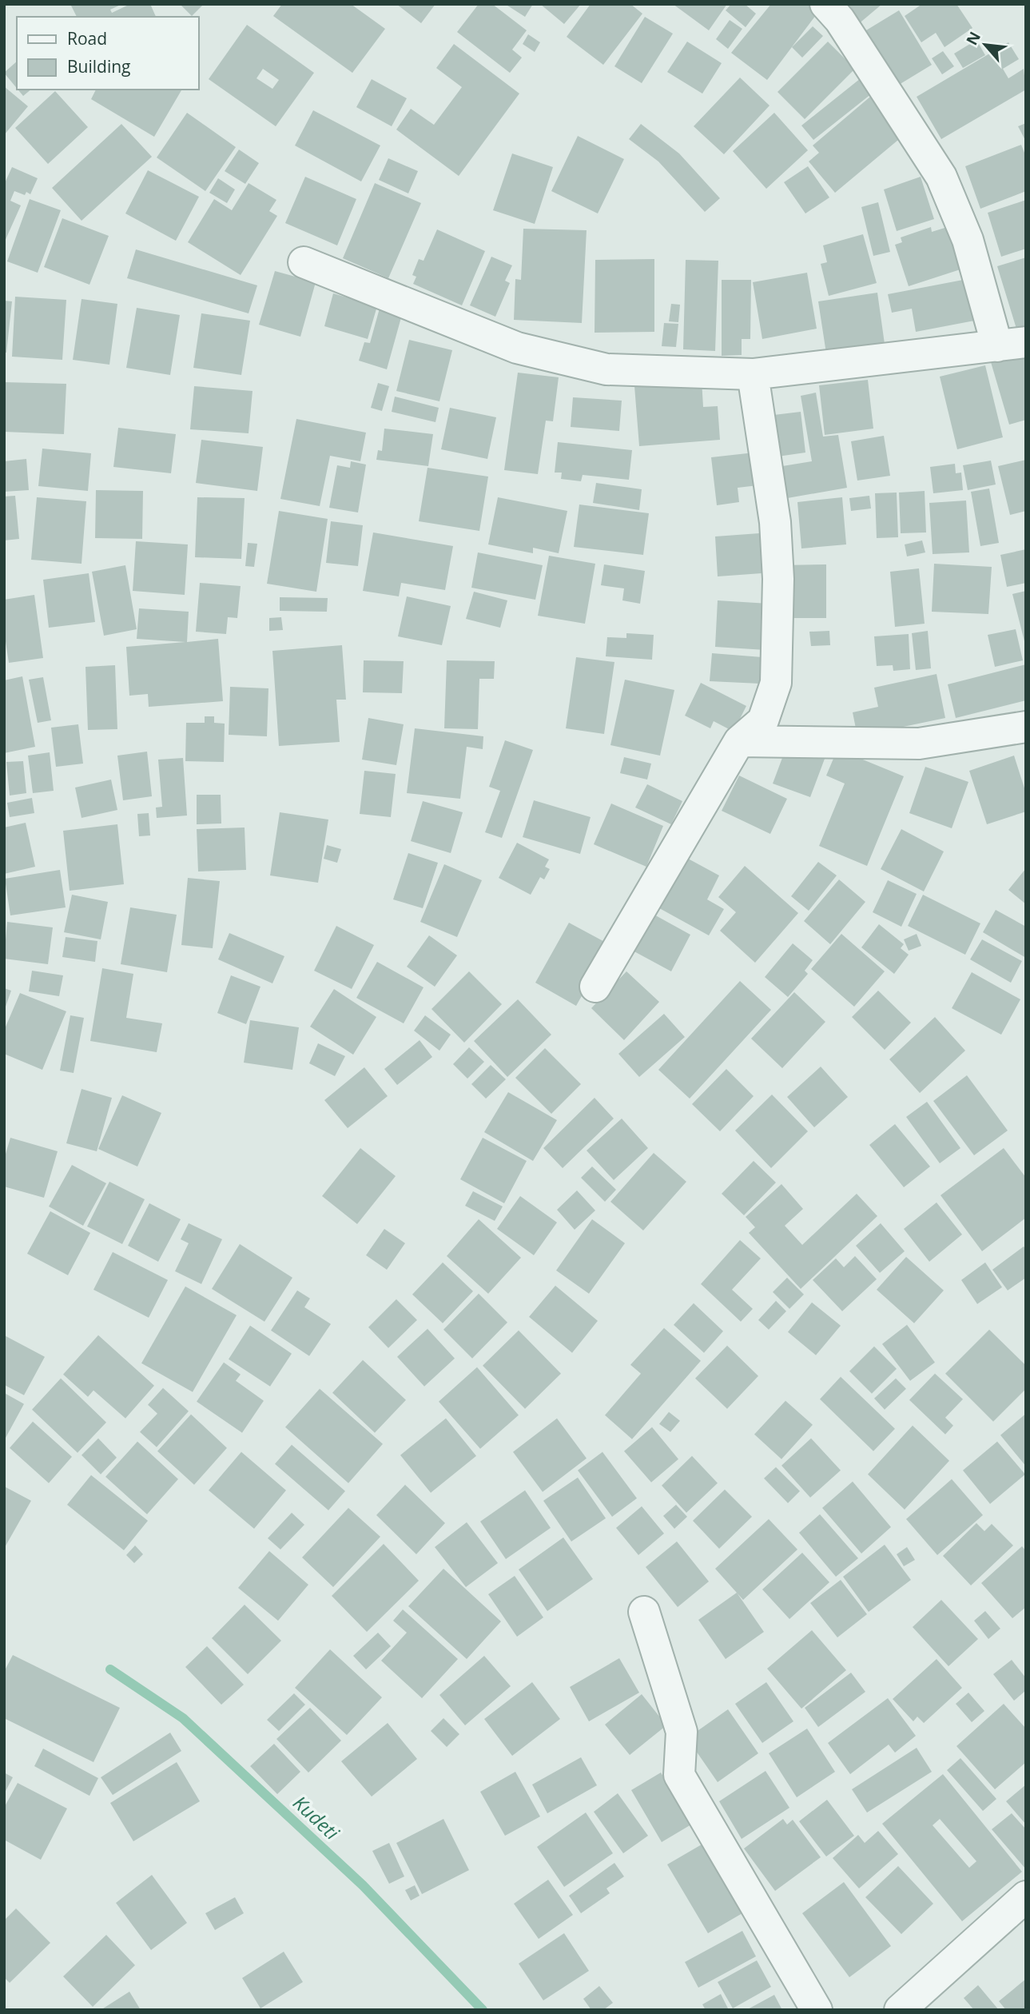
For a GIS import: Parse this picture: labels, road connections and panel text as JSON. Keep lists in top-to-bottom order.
{
  "water": ["Kudeti"],
  "legend": ["Road", "Building"],
  "north": "top left"
}
